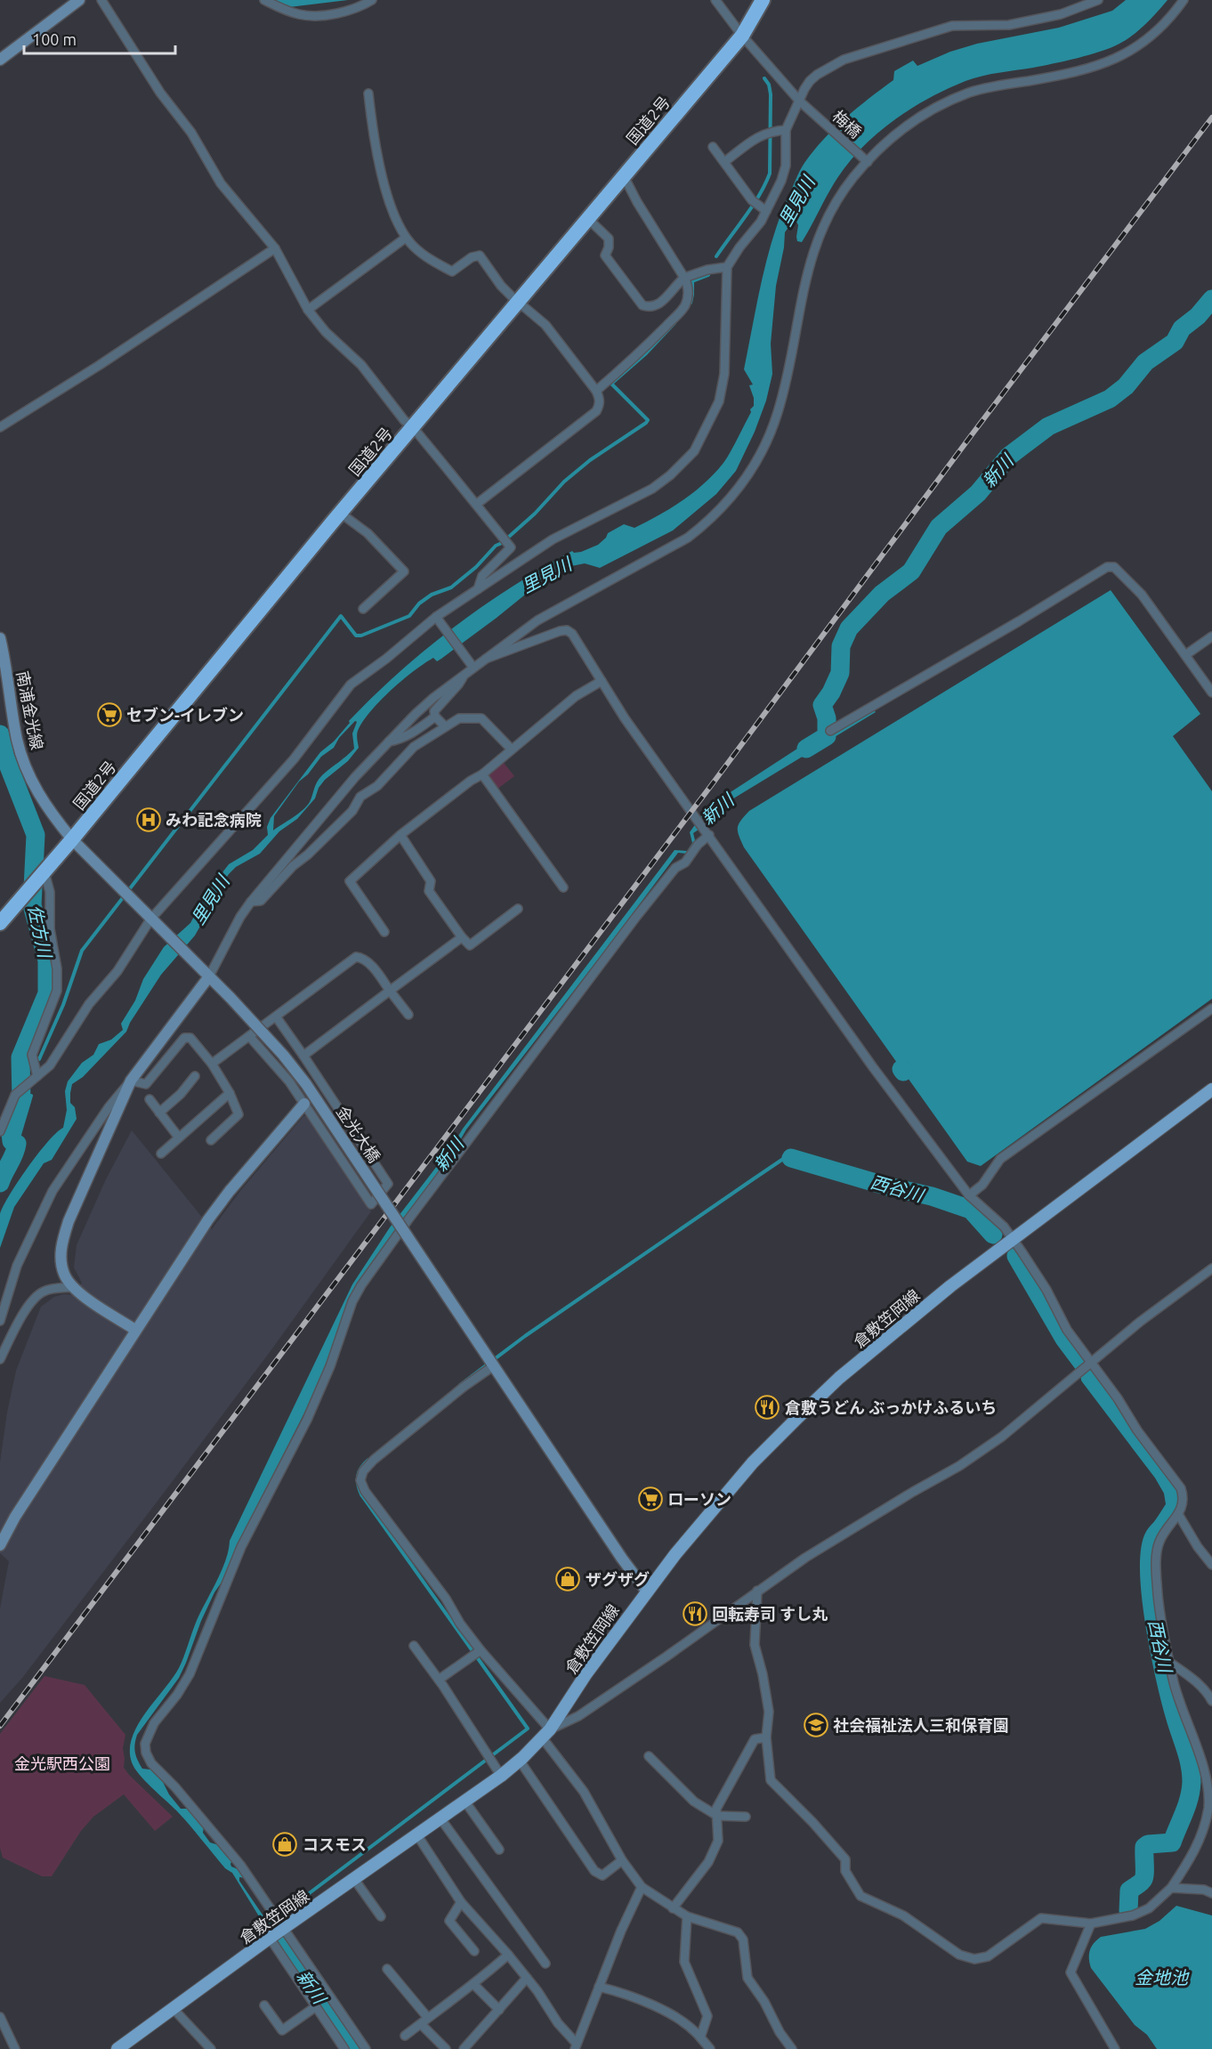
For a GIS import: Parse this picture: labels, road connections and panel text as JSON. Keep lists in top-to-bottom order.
{
  "streets": {
    "highway": ["国道2号"],
    "main road": ["倉敷笠岡線"],
    "street": ["梅橋", "南浦金光線", "金光大橋"]
  },
  "crossings": [
    ["国道2号", "梅橋"],
    ["国道2号", "南浦金光線"],
    ["南浦金光線", "金光大橋"],
    ["金光大橋", "倉敷笠岡線"]
  ],
  "water": [
    "里見川",
    "新川",
    "佐方川",
    "西谷川",
    "金地池"
  ],
  "parks": ["金光駅西公園"],
  "places": {
    "supermarket": ["セブン-イレブン", "ローソン"],
    "hospital": ["みわ記念病院"],
    "restaurant": ["倉敷うどん ぶっかけふるいち", "回転寿司 すし丸"],
    "shop": ["ザグザグ", "コスモス"],
    "school or university": ["社会福祉法人三和保育園"]
  },
  "scale_bar": "100 m"
}
